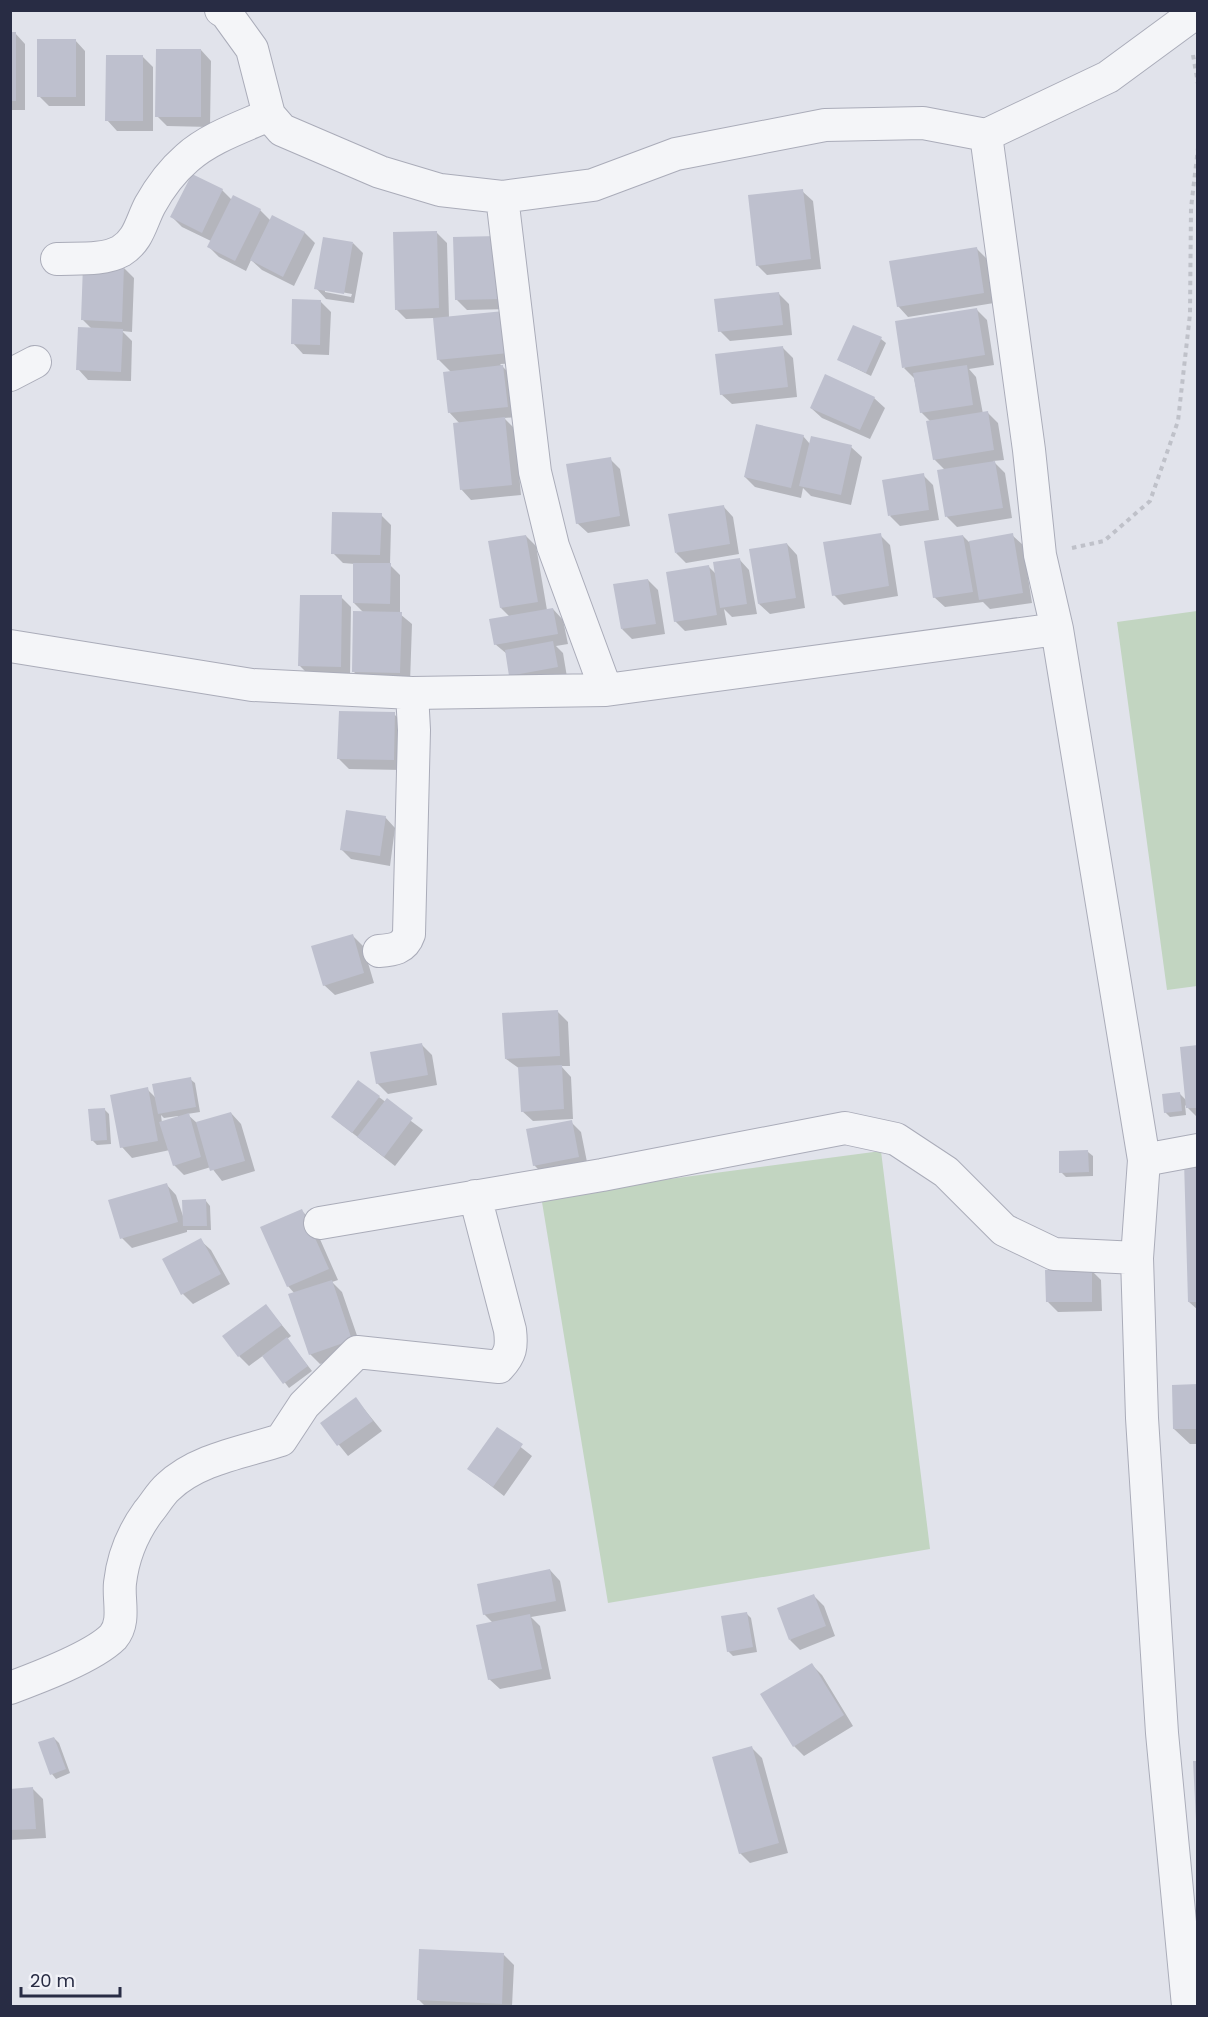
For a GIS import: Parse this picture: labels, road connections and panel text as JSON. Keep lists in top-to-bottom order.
{
  "scale_bar": "20 m"
}
